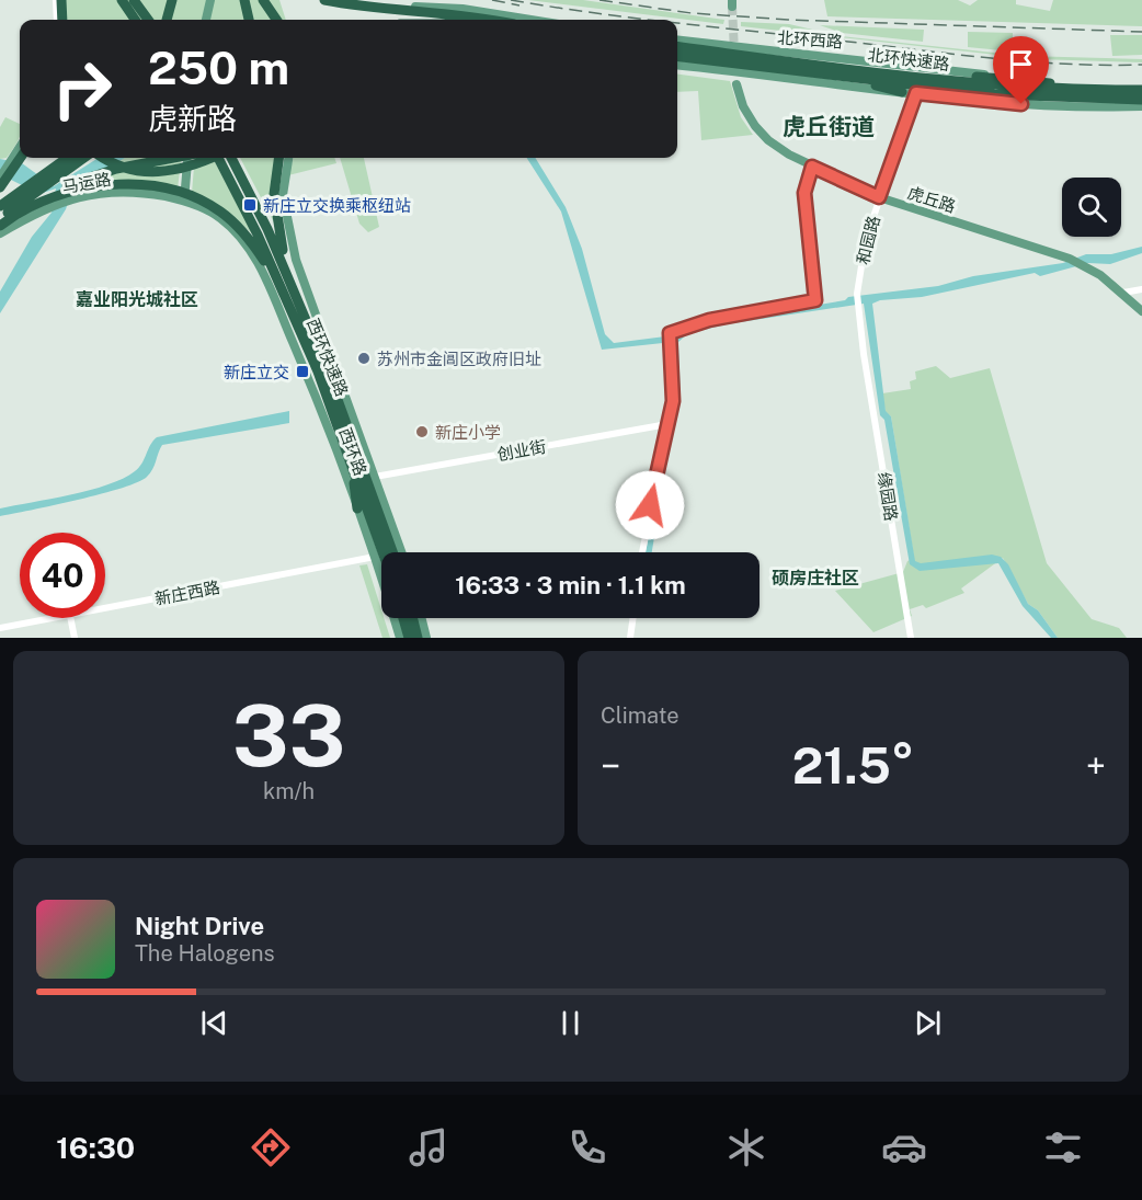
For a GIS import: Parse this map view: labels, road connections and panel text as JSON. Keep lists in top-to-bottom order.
{
  "streets": {
    "highway": ["北环快速路", "西环快速路"],
    "main road": [
      "北环西路",
      "马运路",
      "虎丘路",
      "西环路"
    ],
    "street": [
      "和园路",
      "创业街",
      "缘园路",
      "新庄西路"
    ]
  },
  "crossings": [
    ["马运路", "西环路"],
    ["虎丘路", "和园路"],
    ["和园路", "缘园路"],
    ["创业街", "西环路"],
    ["西环路", "新庄西路"]
  ],
  "districts": ["虎丘街道", "嘉业阳光城社区", "硕房庄社区"],
  "places": {
    "transit": ["新庄立交换乘枢纽站", "新庄立交"],
    "other": ["苏州市金阊区政府旧址", "新庄小学"]
  },
  "page": {
    "turn": ["250 m", "虎新路"],
    "limit": "40",
    "trip": "16:33 · 3 min · 1.1 km",
    "tile": [
      ["33", "km/h"],
      "Climate"
    ],
    "heat": ["−", "21.5°", "+"],
    "song": ["Night Drive", "The Halogens"],
    "tabs": "16:30"
  }
}
